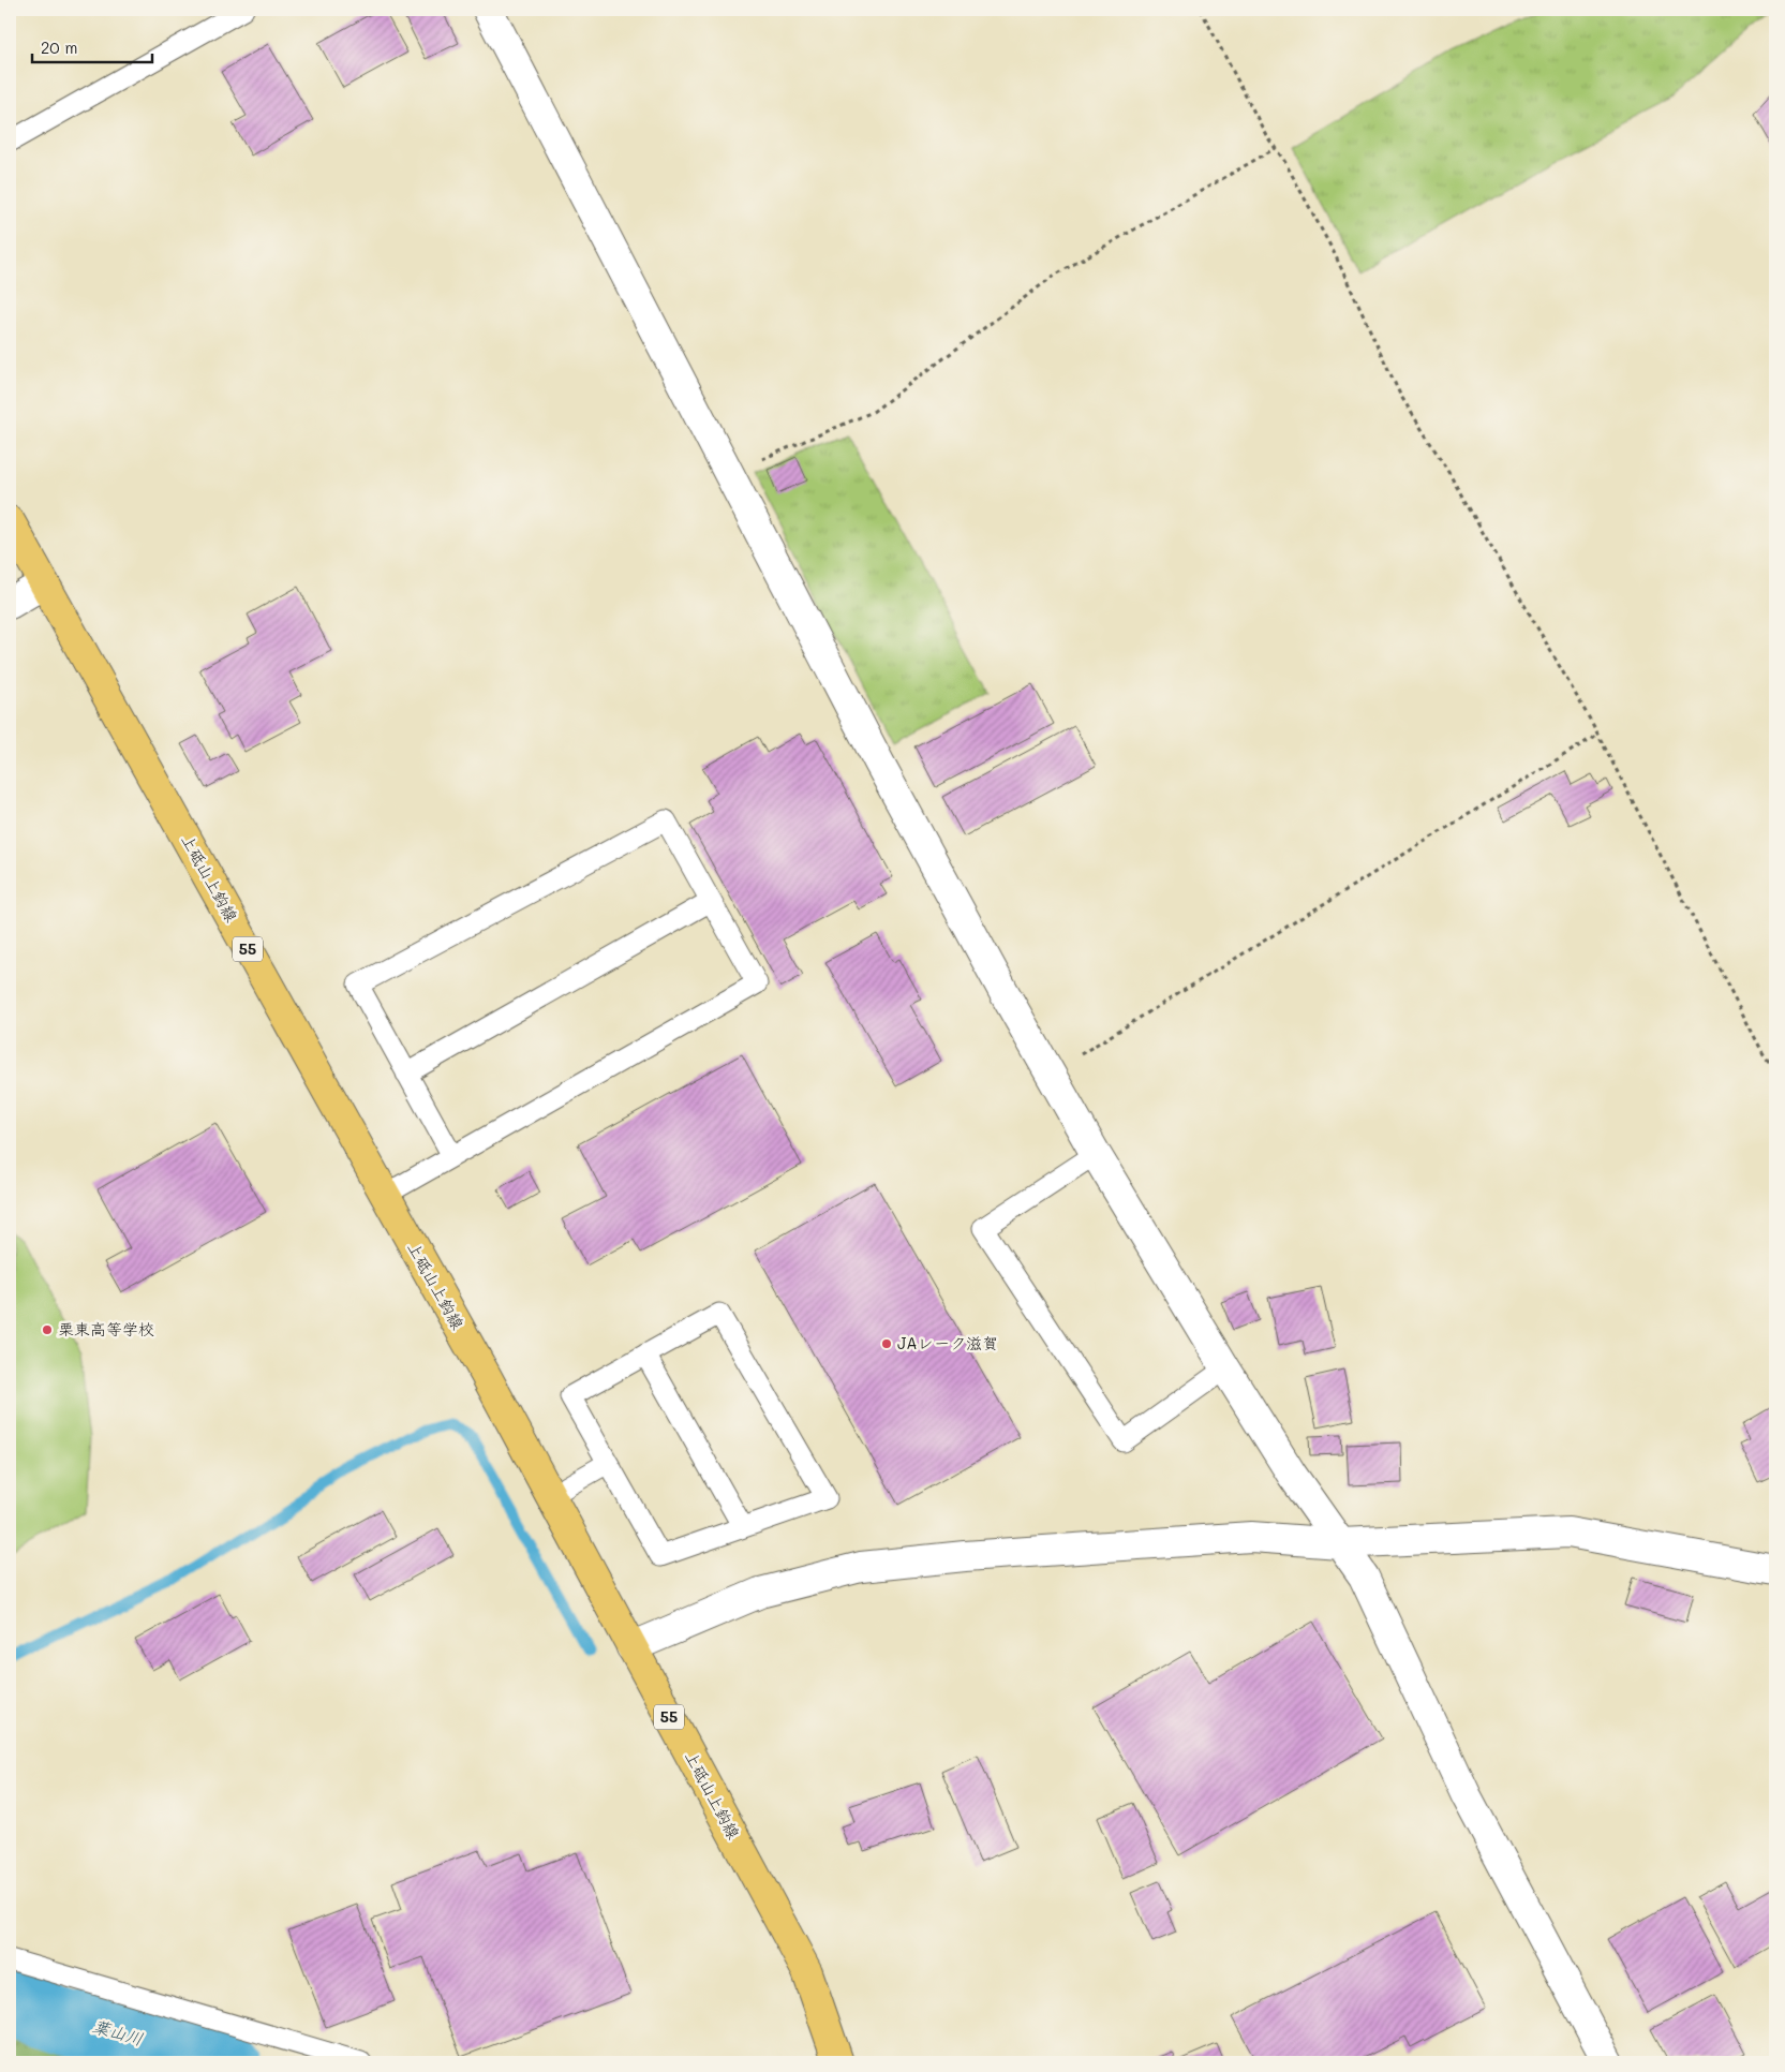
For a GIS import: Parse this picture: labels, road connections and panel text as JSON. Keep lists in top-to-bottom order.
{
  "streets": {
    "main road": ["上砥山上鈎線", "55"]
  },
  "water": ["葉山川"],
  "places": ["栗東高等学校", "JAレーク滋賀"],
  "scale_bar": "20 m"
}
